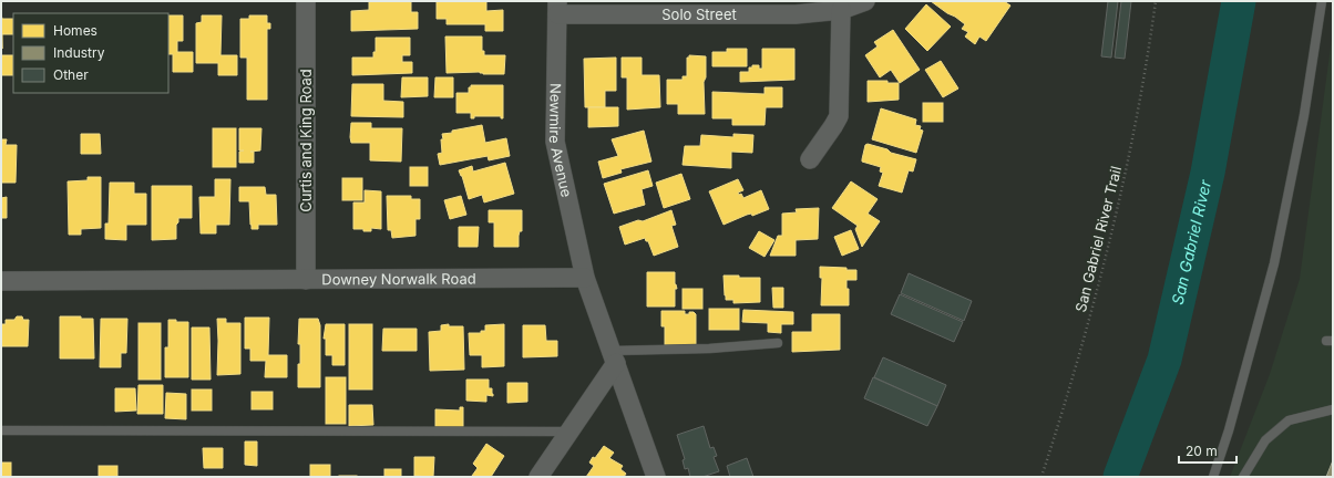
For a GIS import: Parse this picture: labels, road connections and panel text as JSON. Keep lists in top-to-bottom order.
{
  "streets": {
    "street": [
      "Solo Street",
      "Curtis and King Road",
      "Newmire Avenue",
      "Downey Norwalk Road"
    ],
    "path": ["San Gabriel River Trail"]
  },
  "crossings": [
    ["Solo Street", "Newmire Avenue"],
    ["Curtis and King Road", "Downey Norwalk Road"],
    ["Newmire Avenue", "Downey Norwalk Road"]
  ],
  "water": ["San Gabriel River"],
  "legend": ["Homes", "Industry", "Other"],
  "scale_bar": "20 m"
}
